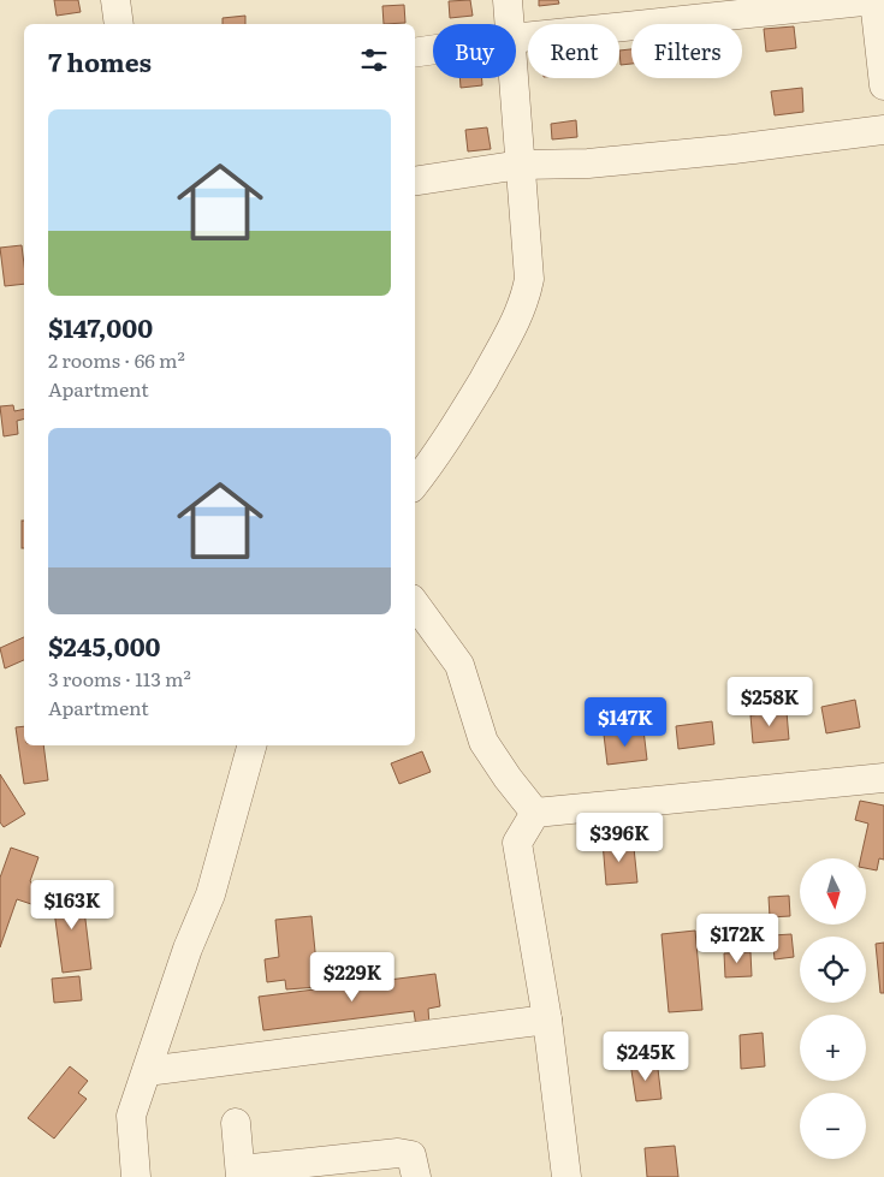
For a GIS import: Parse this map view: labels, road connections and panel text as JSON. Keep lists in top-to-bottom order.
{
  "north": "bottom",
  "page": {
    "chip": ["Buy", "Rent", "Filters"],
    "heading": "7 homes",
    "list": [
      {
        "name": "$147,000",
        "note": "2 rooms · 66 m² · Apartment"
      },
      {
        "name": "$245,000",
        "note": "3 rooms · 113 m² · Apartment"
      }
    ],
    "price": [
      "$258K",
      "$147K",
      "$396K",
      "$163K",
      "$172K",
      "$229K",
      "$245K"
    ],
    "map_buttons": ["+", "−"]
  }
}
